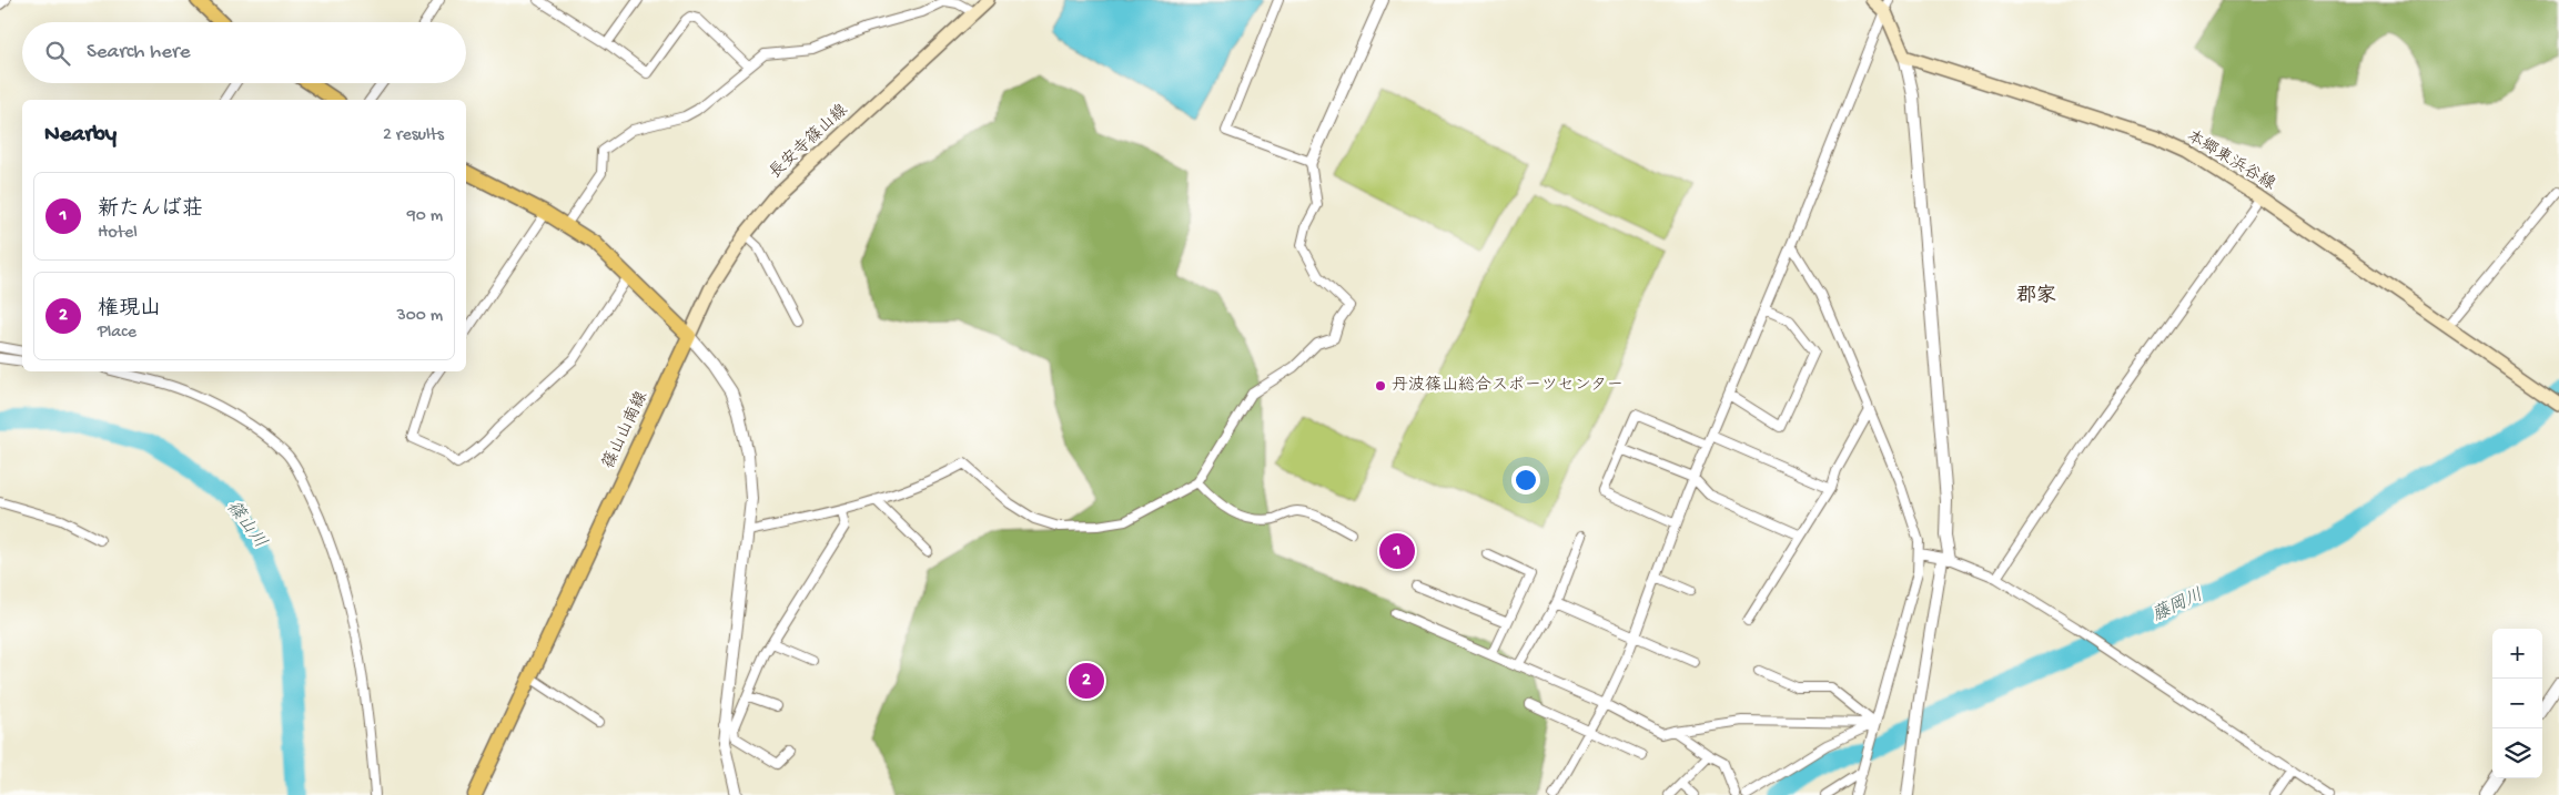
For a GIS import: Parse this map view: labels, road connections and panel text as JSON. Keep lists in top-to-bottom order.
{
  "streets": {
    "main road": ["長安寺篠山線", "本郷東浜谷線", "篠山山南線"]
  },
  "crossings": [
    ["長安寺篠山線", "篠山山南線"]
  ],
  "districts": ["郡家"],
  "water": ["篠山川", "藤岡川"],
  "places": ["丹波篠山総合スポーツセンター"],
  "page": {
    "search": "Search here",
    "heading": ["Nearby", "2 results"],
    "list": [
      {
        "mark": "1",
        "name": "新たんば荘",
        "note": "Hotel",
        "value": "90 m"
      },
      {
        "mark": "2",
        "name": "権現山",
        "note": "Place",
        "value": "300 m"
      }
    ],
    "pins": ["1", "2"],
    "map_buttons": ["+", "−"]
  }
}
